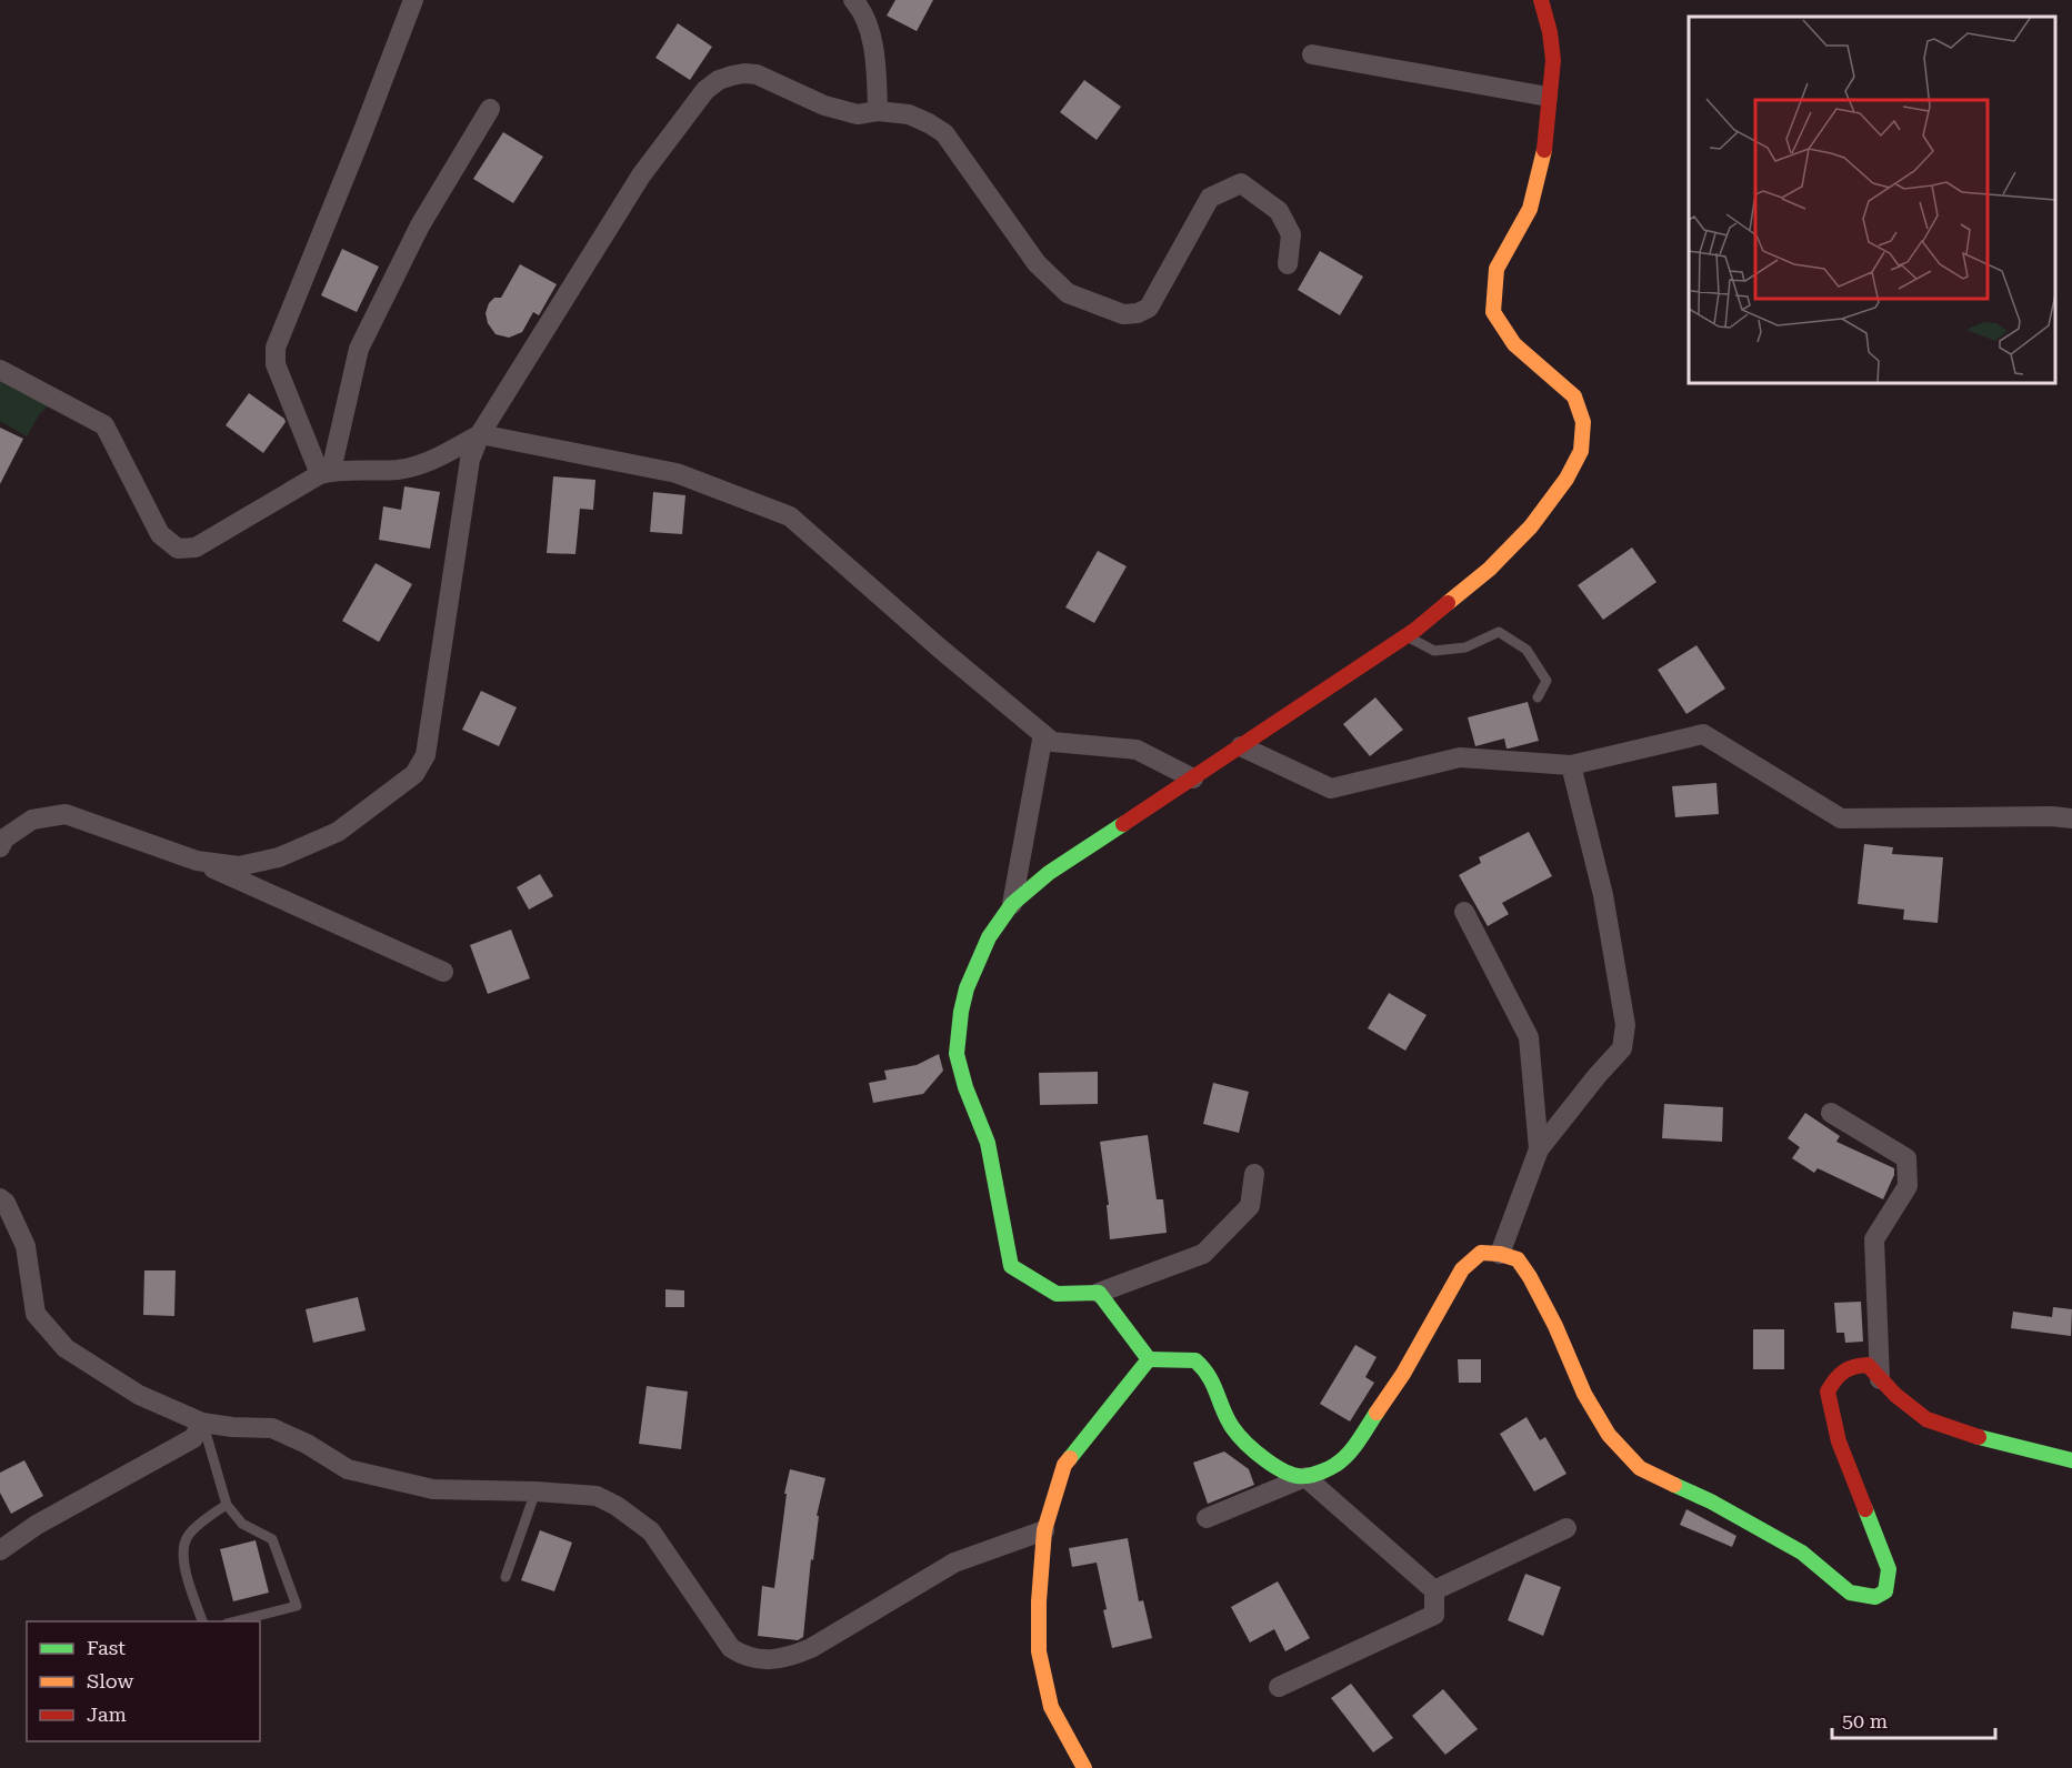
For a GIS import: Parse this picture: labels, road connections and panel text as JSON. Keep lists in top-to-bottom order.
{
  "legend": ["Fast", "Slow", "Jam"],
  "scale_bar": "50 m"
}
